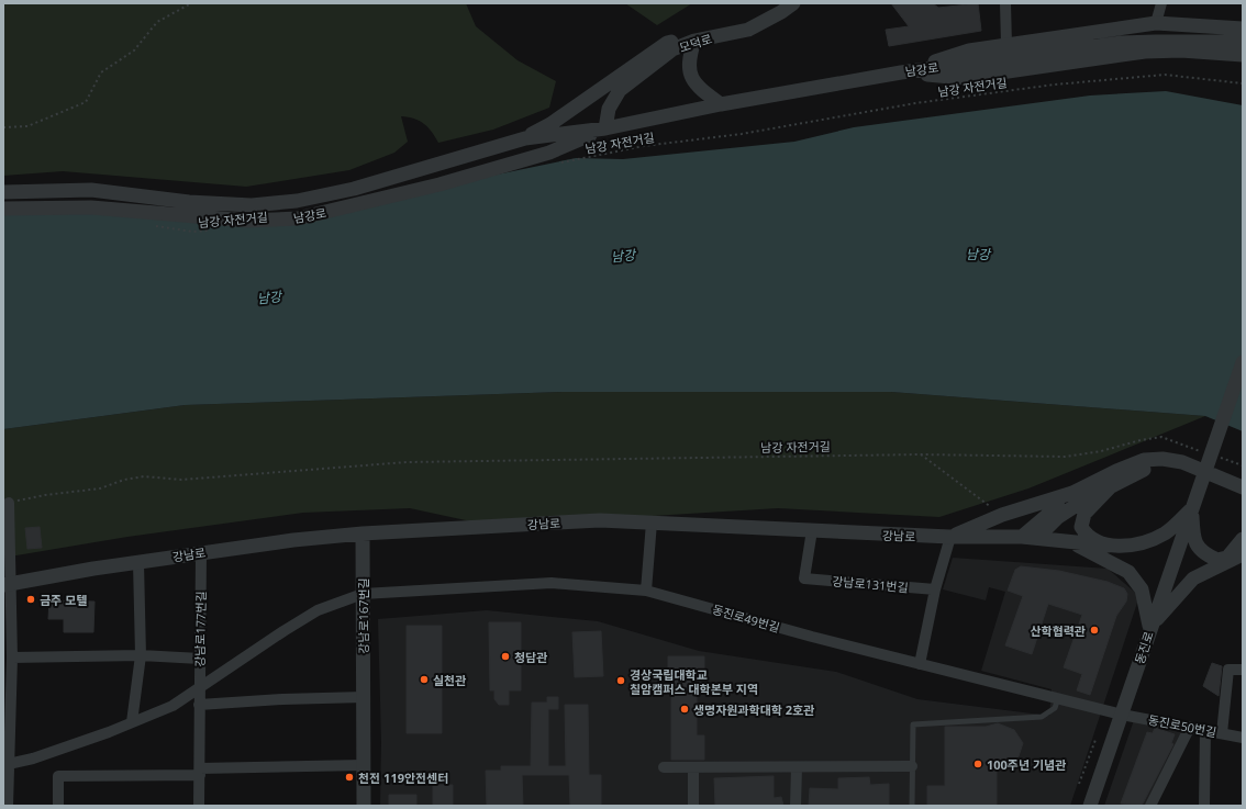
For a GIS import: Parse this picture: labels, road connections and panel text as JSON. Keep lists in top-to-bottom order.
{
  "streets": {
    "street": [
      "모덕로",
      "남강로",
      "강남로",
      "강남로131번길",
      "강남로167번길",
      "동진로49번길",
      "강남로177번길",
      "동진로",
      "동진로50번길"
    ],
    "path": ["남강 자전거길"]
  },
  "crossings": [
    ["모덕로", "남강로"],
    ["강남로", "강남로131번길"],
    ["강남로", "강남로167번길"],
    ["강남로", "강남로177번길"],
    ["강남로", "동진로"],
    ["강남로167번길", "동진로49번길"],
    ["동진로49번길", "강남로177번길"],
    ["동진로49번길", "동진로"],
    ["동진로49번길", "동진로50번길"],
    ["동진로", "동진로50번길"]
  ],
  "water": ["남강"],
  "places": [
    "금주 모텔",
    "산학협력관",
    "청담관",
    "실천관",
    "경상국립대학교 칠암캠퍼스 대학본부 지역",
    "생명자원과학대학 2호관",
    "100주년 기념관",
    "천전 119안전센터"
  ]
}
